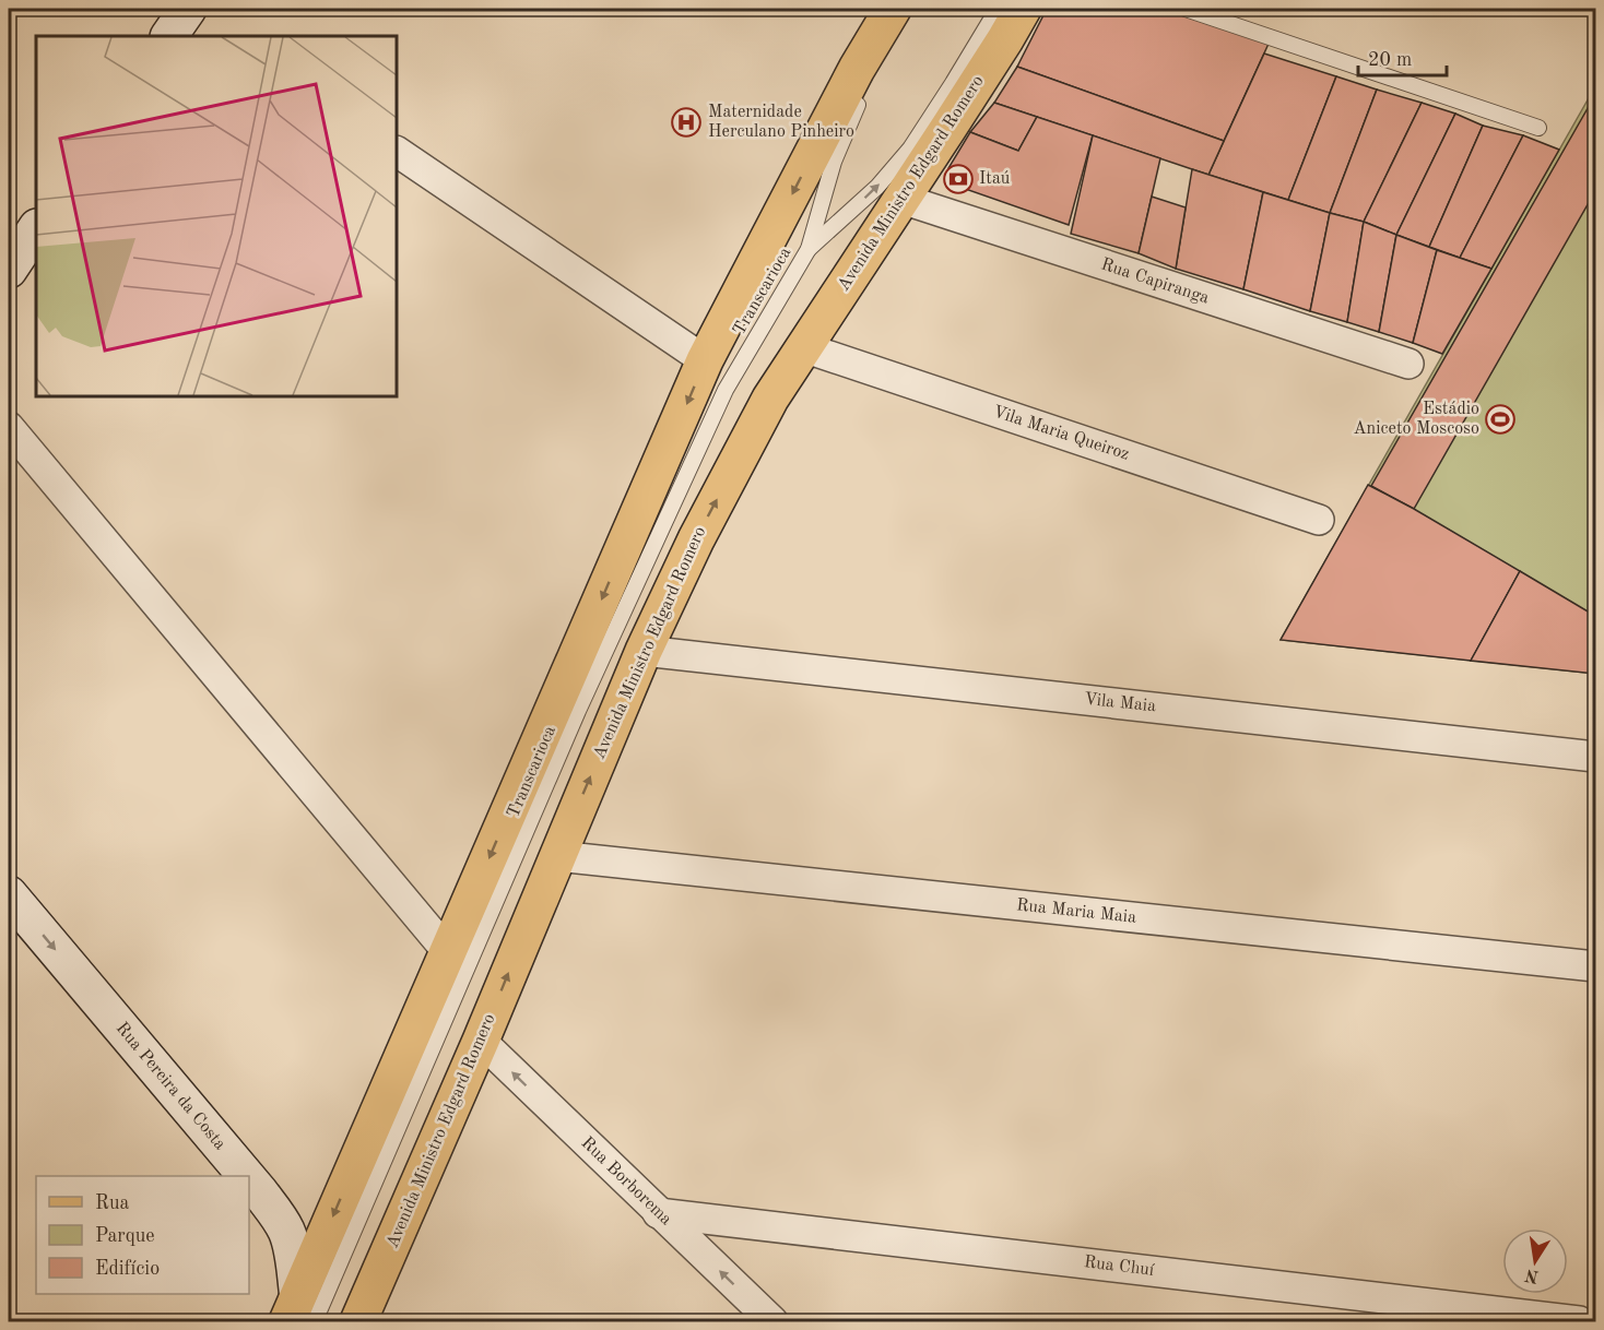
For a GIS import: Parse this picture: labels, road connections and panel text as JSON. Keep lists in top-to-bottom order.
{
  "streets": {
    "main road": ["Avenida Ministro Edgard Romero", "Rua Pereira da Costa"],
    "street": [
      "Rua Capiranga",
      "Vila Maria Queiroz",
      "Vila Maia",
      "Rua Maria Maia",
      "Rua Borborema",
      "Rua Chuí"
    ],
    "lane": ["Transcarioca"]
  },
  "crossings": [
    ["Avenida Ministro Edgard Romero", "Rua Capiranga"],
    ["Avenida Ministro Edgard Romero", "Vila Maria Queiroz"],
    ["Avenida Ministro Edgard Romero", "Vila Maia"],
    ["Avenida Ministro Edgard Romero", "Rua Maria Maia"],
    ["Avenida Ministro Edgard Romero", "Rua Borborema"],
    ["Transcarioca", "Rua Pereira da Costa"],
    ["Rua Borborema", "Rua Chuí"]
  ],
  "one_way": ["Rua Pereira da Costa", "Rua Borborema"],
  "places": {
    "hospital": ["Maternidade Herculano Pinheiro"],
    "bank": ["Itaú"],
    "sports": ["Estádio Aniceto Moscoso"]
  },
  "legend": ["Rua", "Parque", "Edifício"],
  "scale_bar": "20 m",
  "north": "bottom"
}
